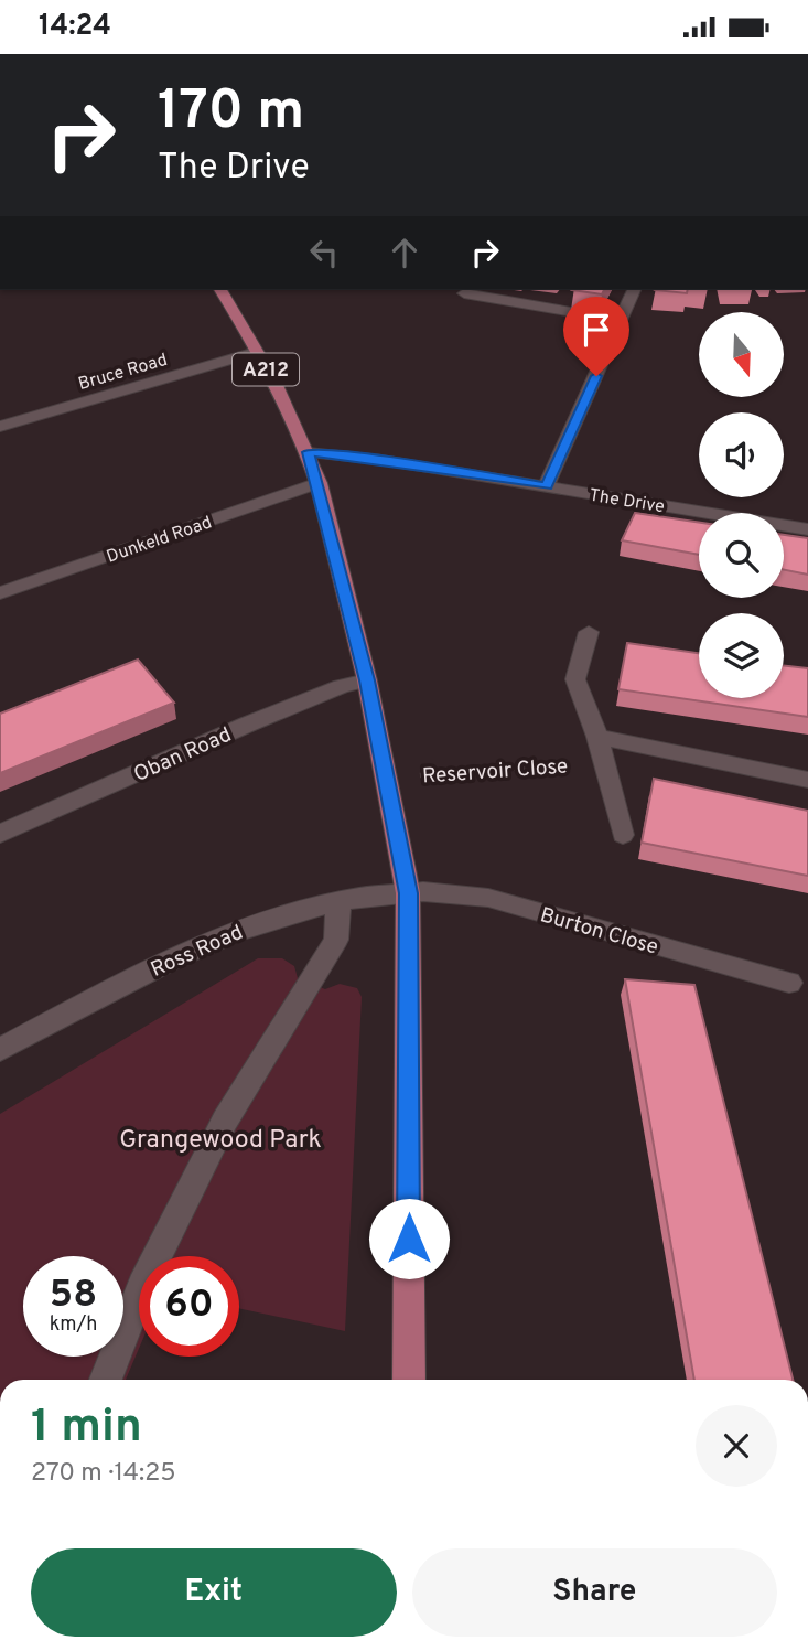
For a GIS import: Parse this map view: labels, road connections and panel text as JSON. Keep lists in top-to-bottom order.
{
  "streets": {
    "main road": ["A212"],
    "street": [
      "Bruce Road",
      "The Drive",
      "Dunkeld Road",
      "Oban Road",
      "Burton Close",
      "Ross Road"
    ],
    "path": ["Reservoir Close"]
  },
  "crossings": [
    ["A212", "Bruce Road"],
    ["A212", "The Drive"],
    ["A212", "Dunkeld Road"],
    ["A212", "Oban Road"],
    ["A212", "Reservoir Close"],
    ["A212", "Burton Close"],
    ["A212", "Ross Road"],
    ["Burton Close", "Ross Road"]
  ],
  "parks": ["Grangewood Park"],
  "north": "bottom",
  "page": {
    "status": "14:24",
    "turn": ["170 m", "The Drive"],
    "speed": "58 km/h",
    "limit": "60",
    "heading": ["1 min", "270 m · 14:25"],
    "buttons": ["Exit", "Share"]
  }
}
